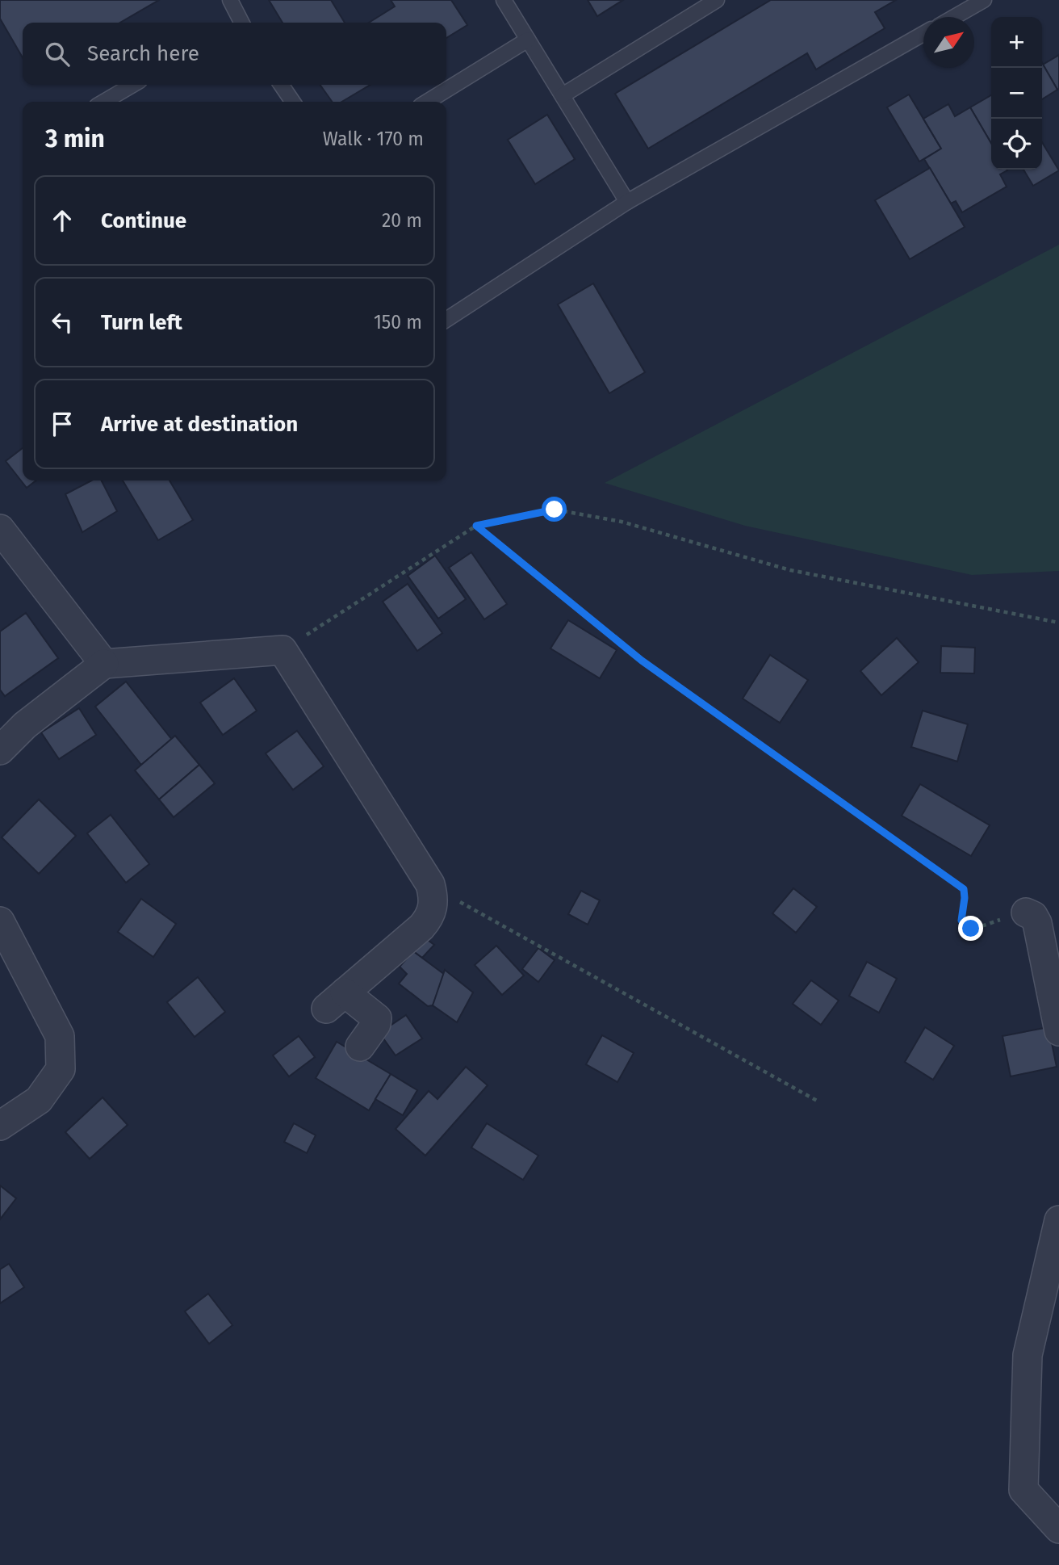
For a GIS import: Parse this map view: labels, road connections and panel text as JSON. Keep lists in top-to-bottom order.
{
  "north": "top right",
  "page": {
    "map_buttons": ["+", "−"],
    "search": "Search here",
    "heading": ["3 min", "Walk · 170 m"],
    "list": [
      ["Continue", "20 m"],
      ["Turn left", "150 m"],
      "Arrive at destination"
    ]
  }
}
